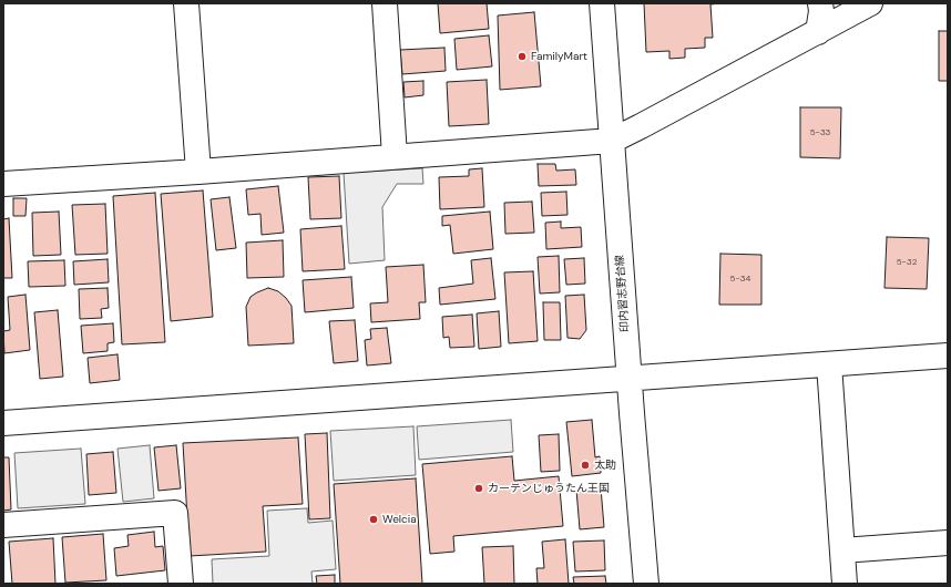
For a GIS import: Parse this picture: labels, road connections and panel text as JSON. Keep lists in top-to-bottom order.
{
  "streets": {
    "street": ["印内習志野台線"]
  },
  "places": [
    "FamilyMart",
    "太助",
    "カーテンじゅうたん王国",
    "Welcia"
  ],
  "house_numbers": ["5-33", "5-32", "5-34"]
}
